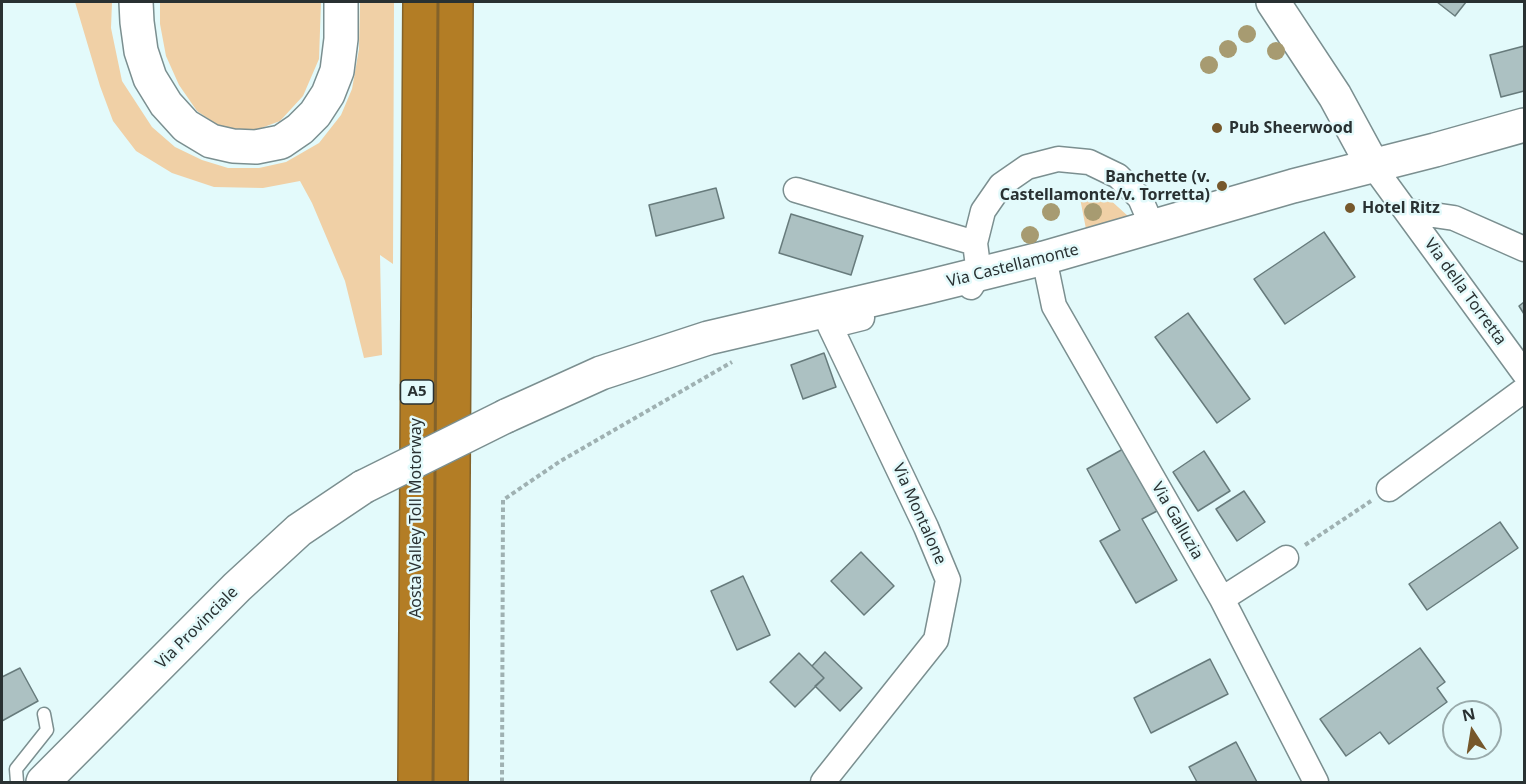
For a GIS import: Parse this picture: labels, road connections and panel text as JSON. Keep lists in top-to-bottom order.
{
  "streets": {
    "highway": ["A5", "Aosta Valley Toll Motorway"],
    "main road": ["Via Castellamonte", "Via della Torretta", "Via Provinciale"],
    "street": ["Via Montalone", "Via Galluzia"]
  },
  "crossings": [
    ["Via Castellamonte", "Via della Torretta"],
    ["Via Castellamonte", "Via Montalone"],
    ["Via Castellamonte", "Via Galluzia"],
    ["Via Castellamonte", "Via Provinciale"]
  ],
  "places": ["Pub Sheerwood", "Banchette (v. Castellamonte/v. Torretta)", "Hotel Ritz"],
  "north": "top"
}
